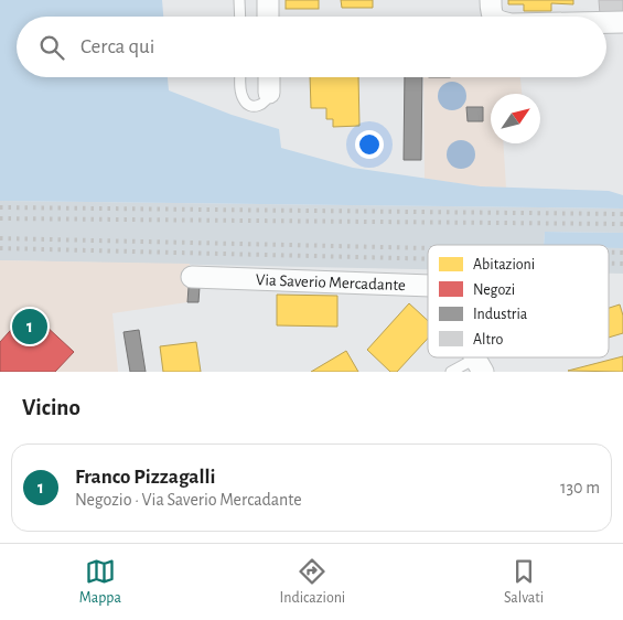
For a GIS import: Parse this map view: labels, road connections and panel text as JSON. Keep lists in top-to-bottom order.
{
  "streets": {
    "street": ["Via Saverio Mercadante"]
  },
  "legend": [
    "Abitazioni",
    "Negozi",
    "Industria",
    "Altro"
  ],
  "north": "top right",
  "page": {
    "search": "Cerca qui",
    "pins": "1",
    "heading": "Vicino",
    "list": [
      {
        "mark": "1",
        "name": "Franco Pizzagalli",
        "note": "Negozio · Via Saverio Mercadante",
        "value": "130 m"
      }
    ],
    "nav": ["Mappa", "Indicazioni", "Salvati"]
  }
}
